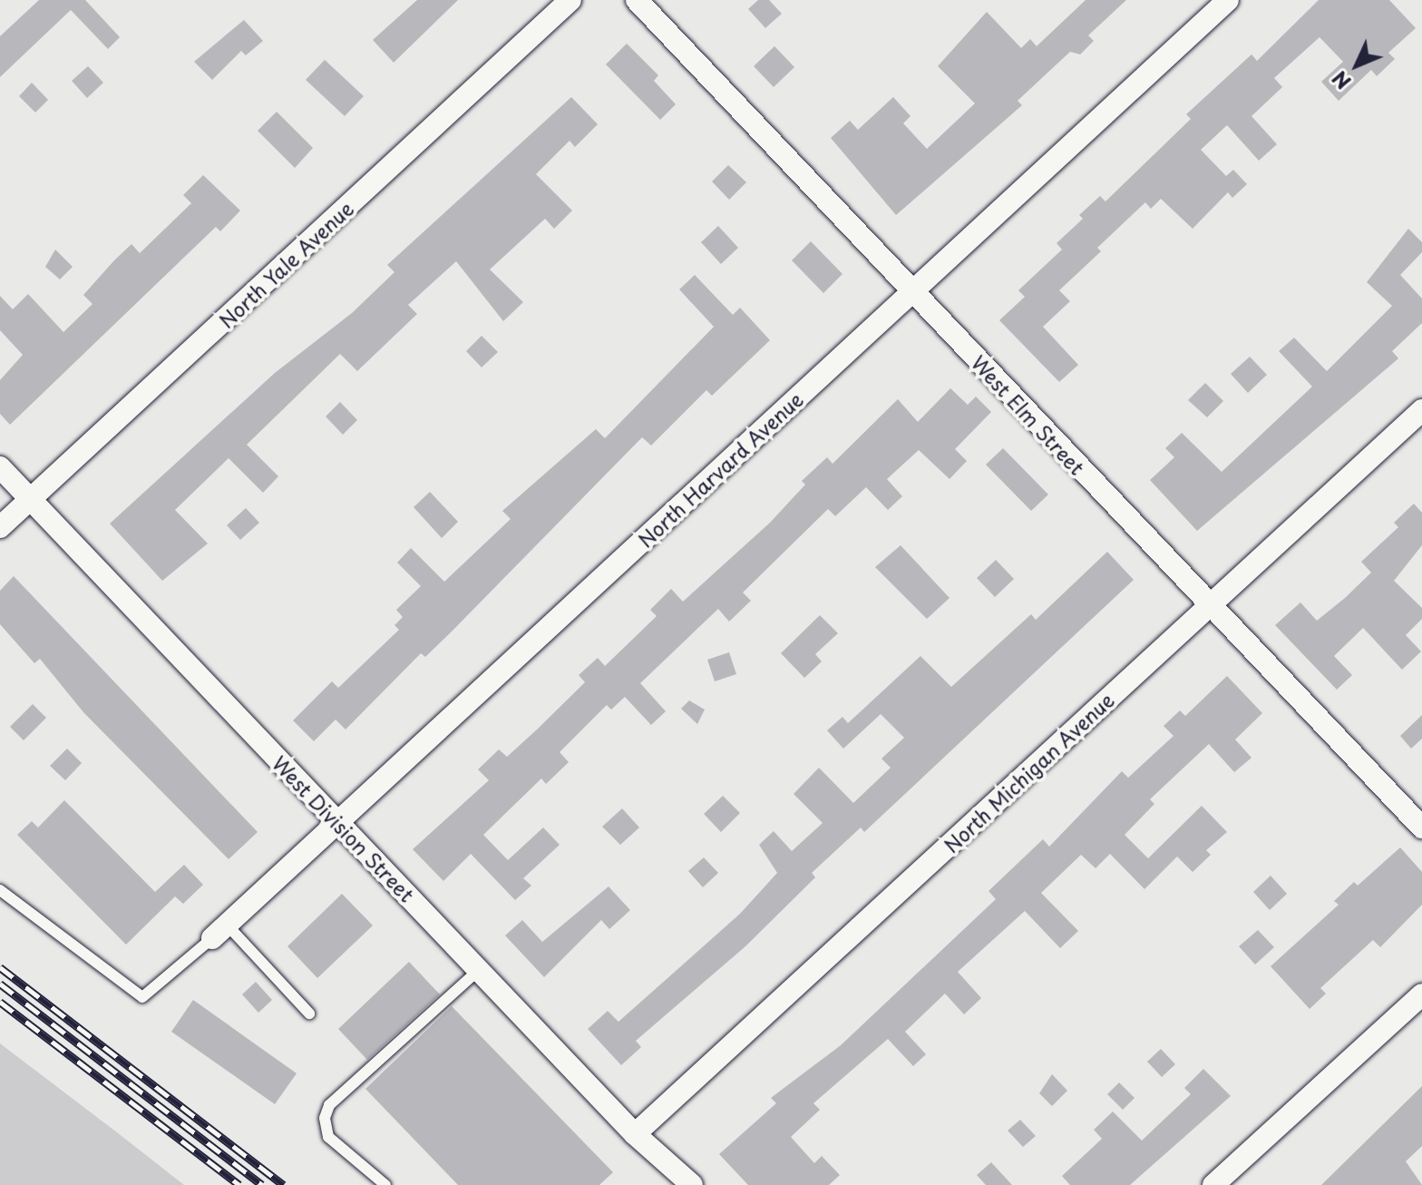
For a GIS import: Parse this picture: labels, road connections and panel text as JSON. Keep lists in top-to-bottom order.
{
  "streets": {
    "street": [
      "North Yale Avenue",
      "West Elm Street",
      "North Harvard Avenue",
      "North Michigan Avenue",
      "West Division Street"
    ]
  },
  "crossings": [
    ["North Yale Avenue", "West Division Street"],
    ["West Elm Street", "North Harvard Avenue"],
    ["West Elm Street", "North Michigan Avenue"],
    ["North Harvard Avenue", "West Division Street"],
    ["North Michigan Avenue", "West Division Street"]
  ],
  "north": "bottom left"
}
